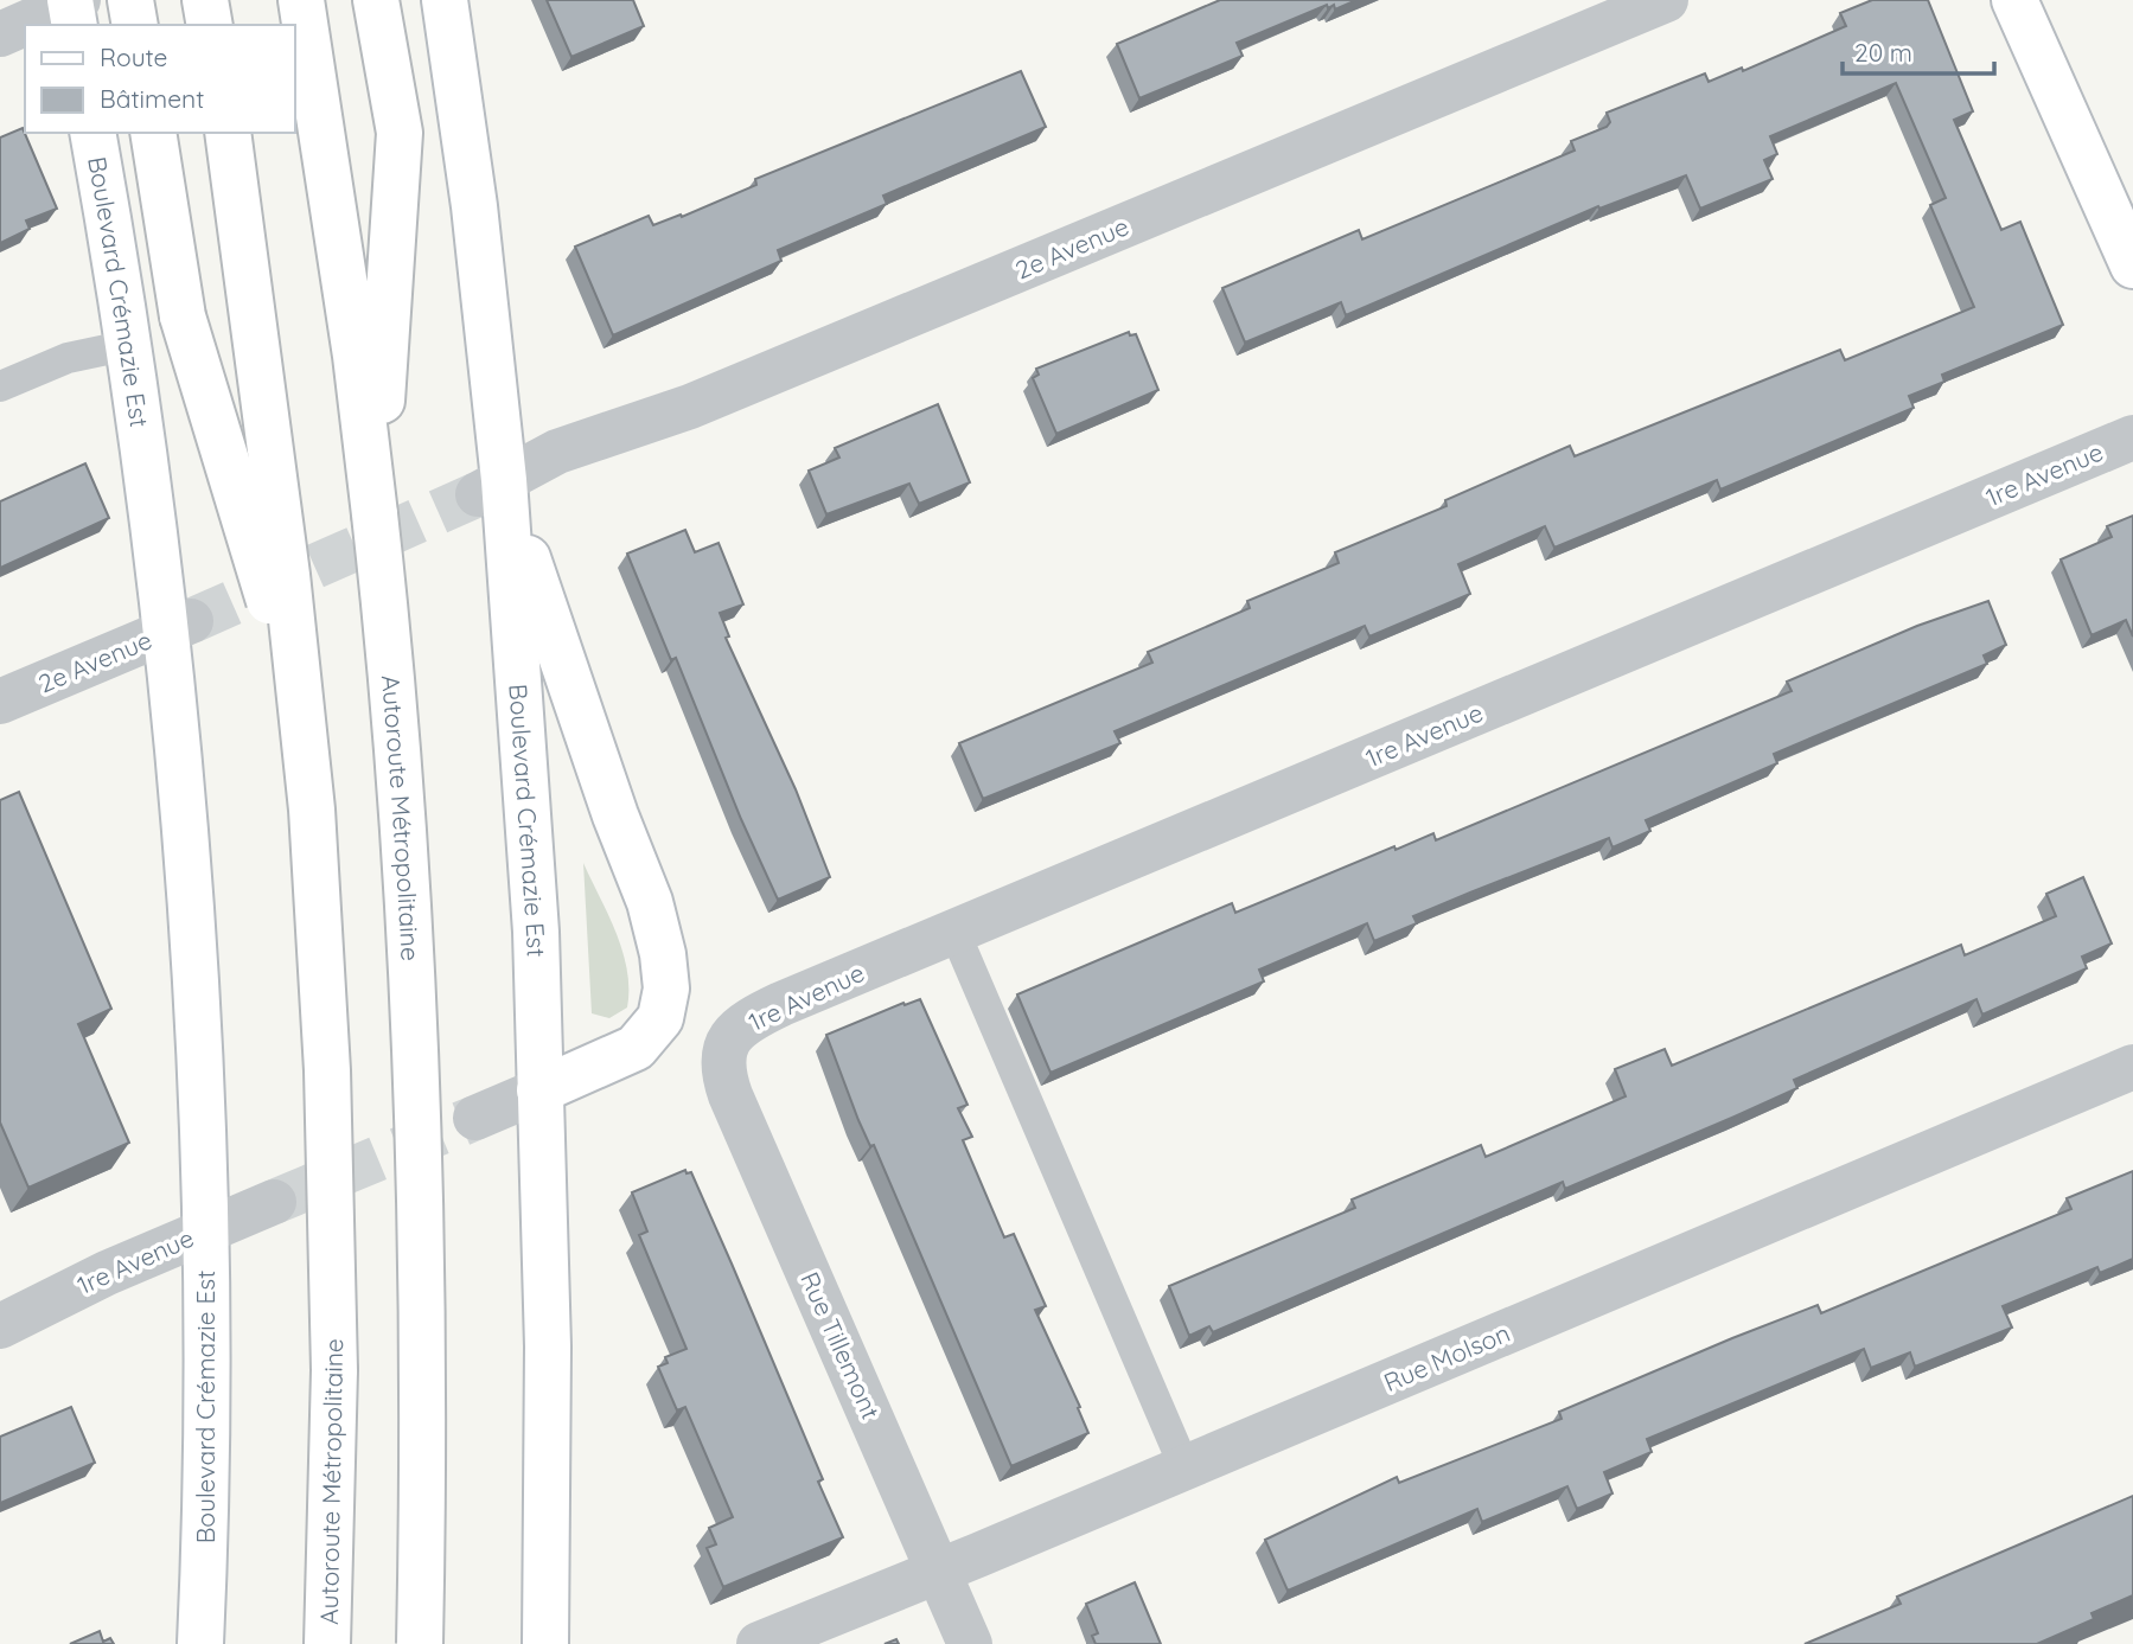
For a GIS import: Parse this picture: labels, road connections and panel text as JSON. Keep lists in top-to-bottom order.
{
  "streets": {
    "main road": ["Boulevard Crémazie Est", "Autoroute Métropolitaine"],
    "street": [
      "2e Avenue",
      "1re Avenue",
      "Rue Tillemont",
      "Rue Molson"
    ]
  },
  "crossings": [
    ["2e Avenue", "Boulevard Crémazie Est"],
    ["Boulevard Crémazie Est", "1re Avenue"],
    ["1re Avenue", "Rue Tillemont"],
    ["Rue Tillemont", "Rue Molson"]
  ],
  "legend": ["Route", "Bâtiment"],
  "scale_bar": "20 m"
}
